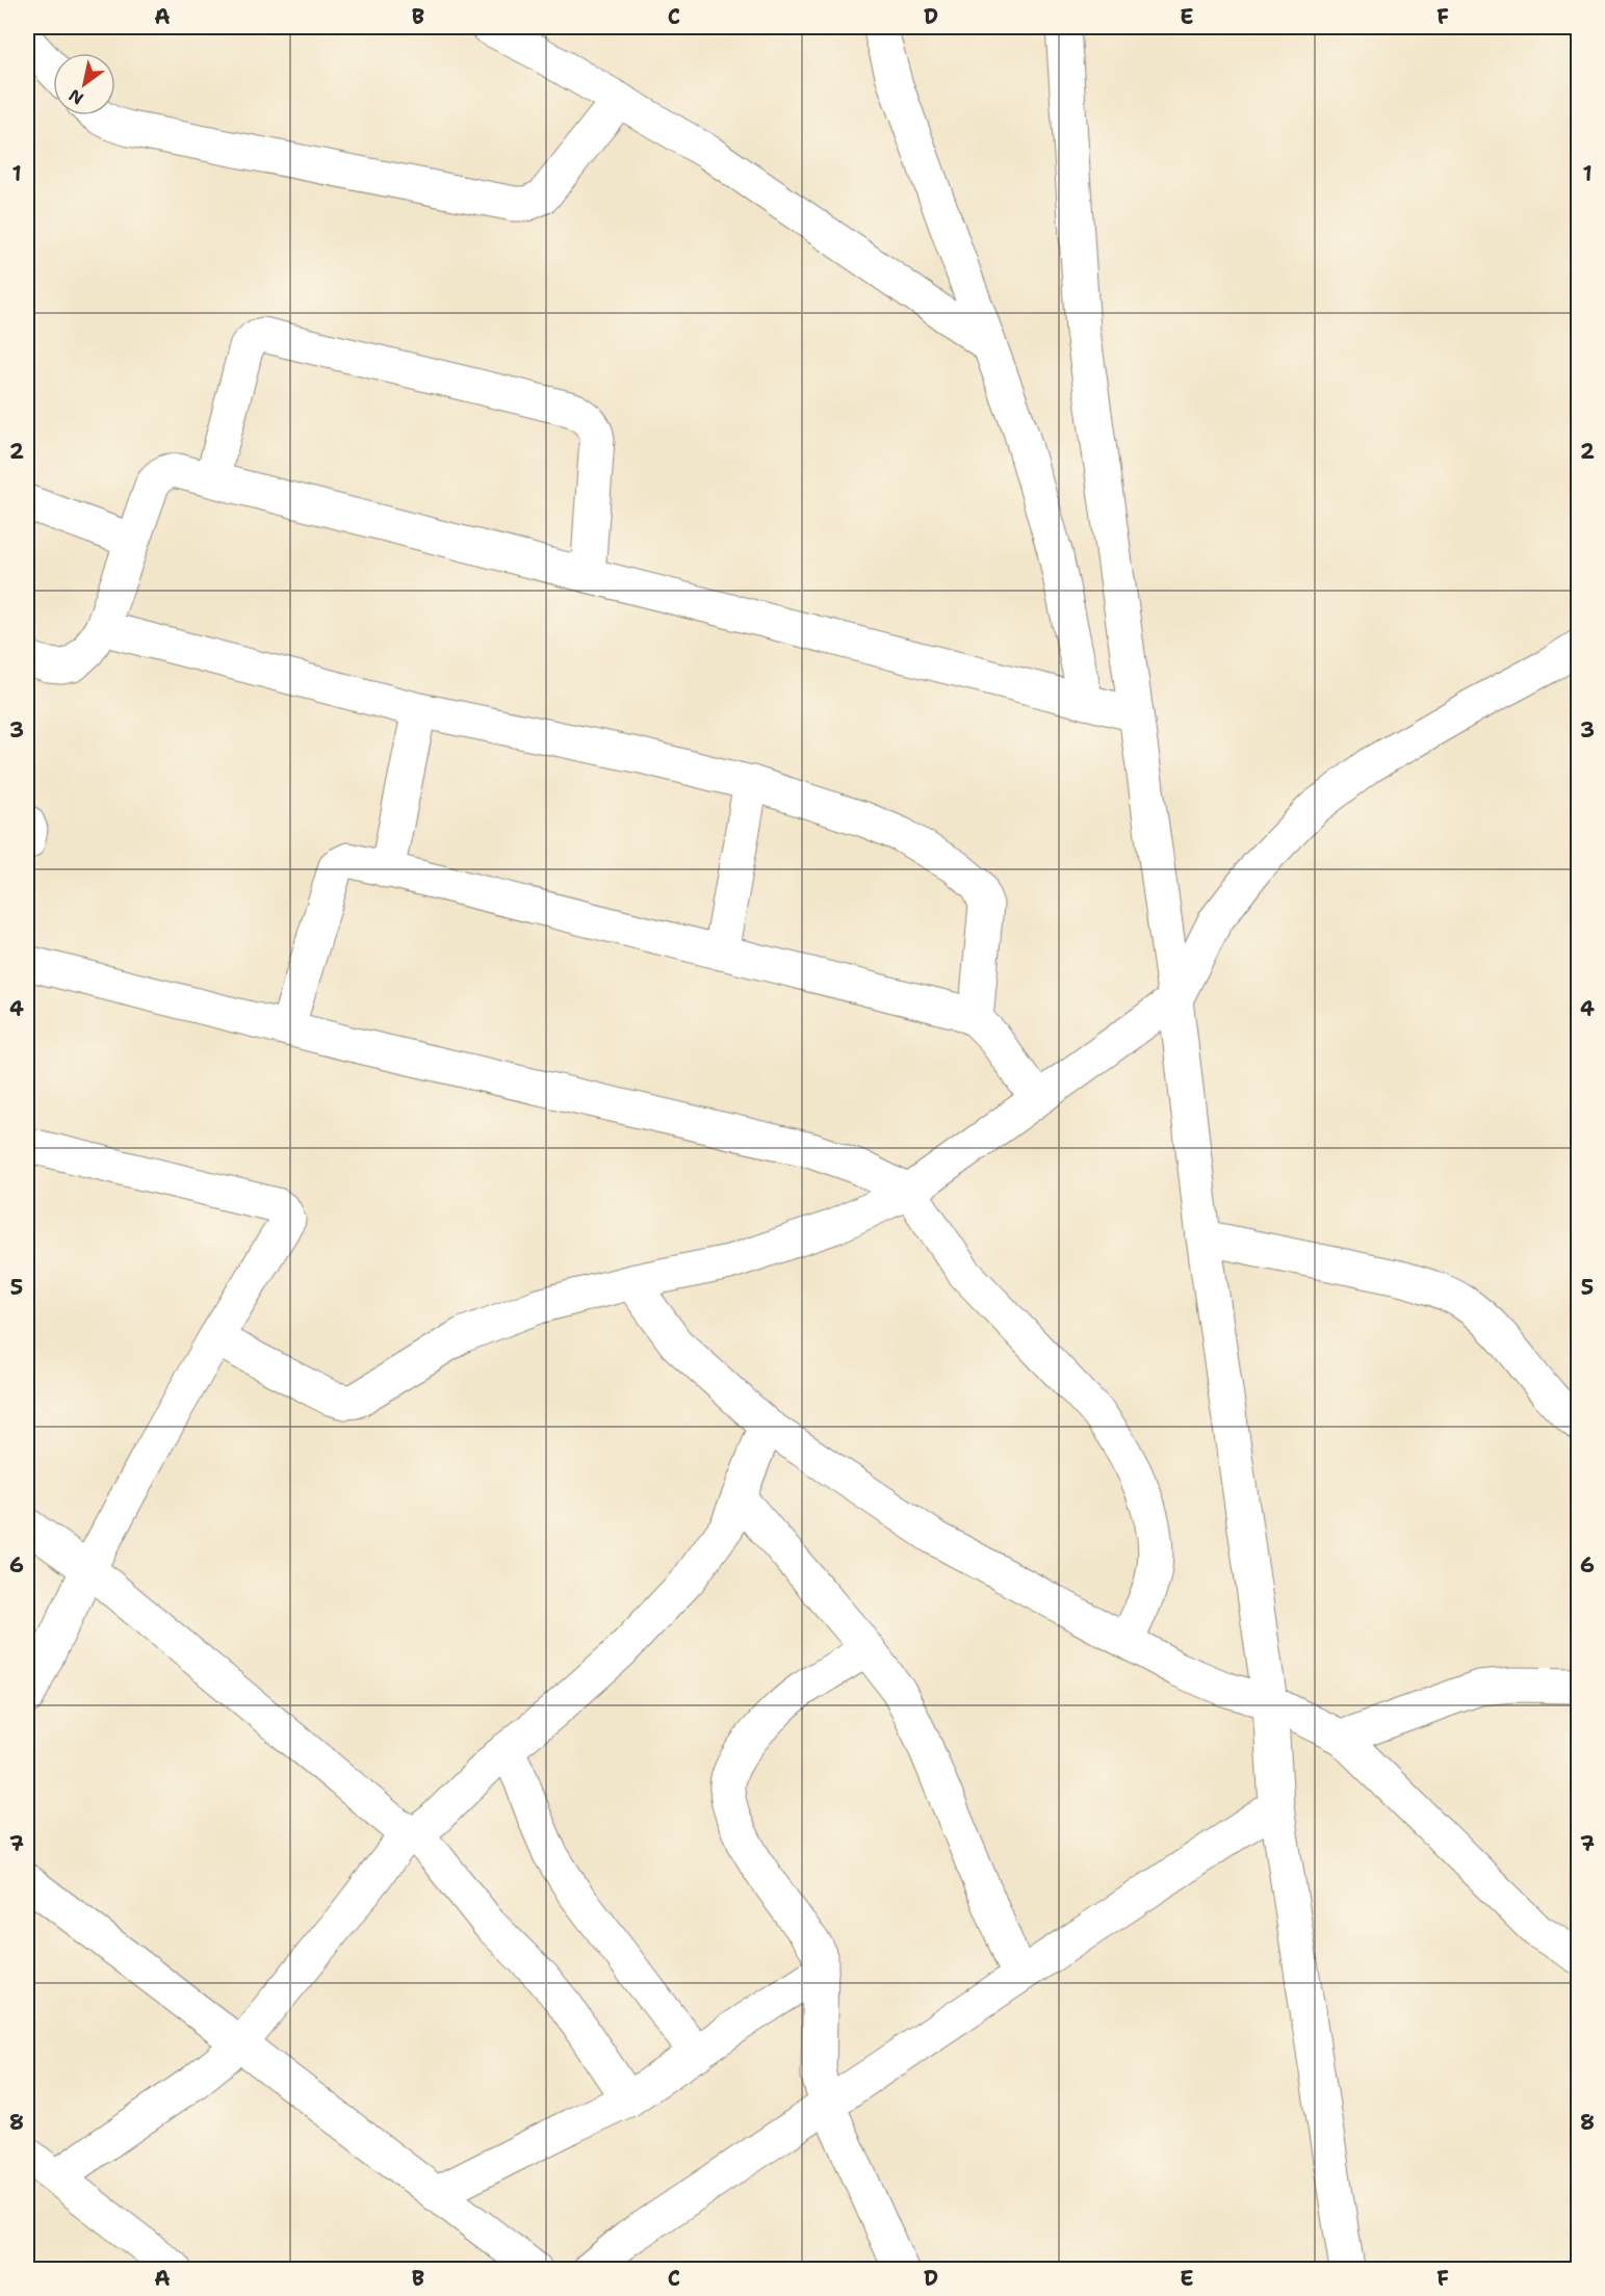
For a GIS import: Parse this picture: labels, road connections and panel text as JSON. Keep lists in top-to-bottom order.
{
  "north": "bottom left",
  "grid": {
    "columns": [
      "A",
      "B",
      "C",
      "D",
      "E",
      "F"
    ],
    "rows": [
      "1",
      "2",
      "3",
      "4",
      "5",
      "6",
      "7",
      "8"
    ]
  }
}
